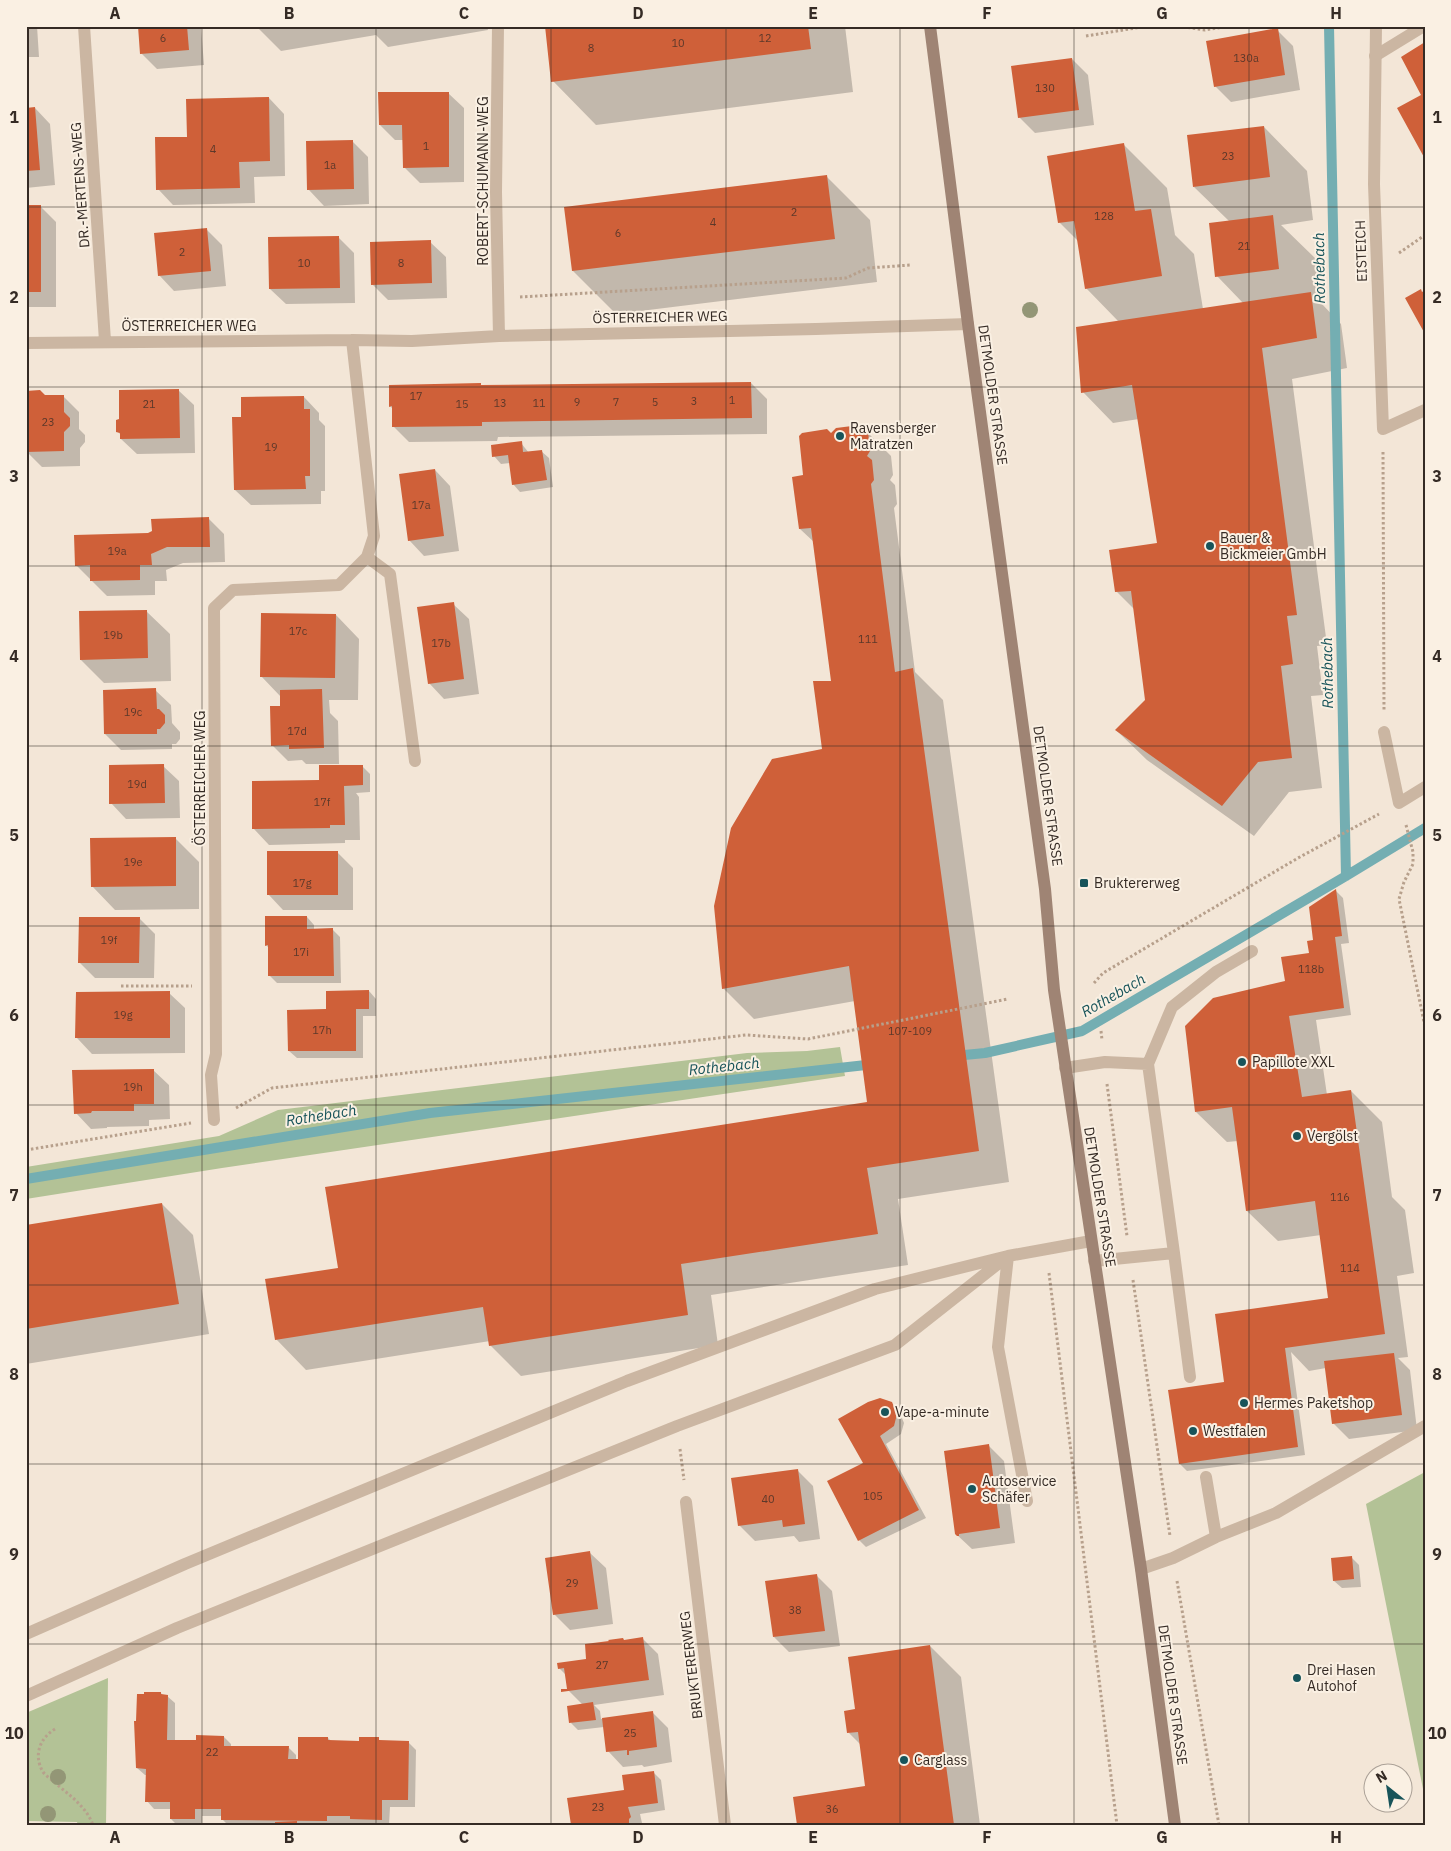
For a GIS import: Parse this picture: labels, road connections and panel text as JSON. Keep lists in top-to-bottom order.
{
  "streets": {
    "main road": ["DETMOLDER STRASSE"],
    "street": [
      "ROBERT-SCHUMANN-WEG",
      "DR.-MERTENS-WEG",
      "EISTEICH",
      "ÖSTERREICHER WEG",
      "BRUKTERERWEG"
    ]
  },
  "crossings": [
    ["ROBERT-SCHUMANN-WEG", "ÖSTERREICHER WEG"],
    ["DR.-MERTENS-WEG", "ÖSTERREICHER WEG"],
    ["ÖSTERREICHER WEG", "DETMOLDER STRASSE"]
  ],
  "water": ["Rothebach"],
  "places": {
    "other": [
      "Ravensberger Matratzen",
      "Bauer & Bickmeier GmbH",
      "Papillote XXL",
      "Vergölst",
      "Hermes Paketshop",
      "Vape-a-minute",
      "Westfalen",
      "Autoservice Schäfer",
      "Drei Hasen Autohof",
      "Carglass"
    ],
    "transit": ["Bruktererweg"]
  },
  "house_numbers": [
    "6",
    "12",
    "10",
    "8",
    "130a",
    "130",
    "1",
    "4",
    "23",
    "1a",
    "2",
    "128",
    "4",
    "6",
    "21",
    "2",
    "10",
    "8",
    "17",
    "1",
    "3",
    "9",
    "7",
    "5",
    "13",
    "11",
    "21",
    "15",
    "23",
    "19",
    "17a",
    "19a",
    "17c",
    "19b",
    "111",
    "17b",
    "19c",
    "17d",
    "19d",
    "17f",
    "19e",
    "17g",
    "19f",
    "17i",
    "118b",
    "19g",
    "17h",
    "107-109",
    "19h",
    "116",
    "114",
    "105",
    "40",
    "29",
    "38",
    "27",
    "25",
    "22",
    "23",
    "36"
  ],
  "north": "top left",
  "grid": {
    "columns": [
      "A",
      "B",
      "C",
      "D",
      "E",
      "F",
      "G",
      "H"
    ],
    "rows": [
      "1",
      "2",
      "3",
      "4",
      "5",
      "6",
      "7",
      "8",
      "9",
      "10"
    ]
  }
}
